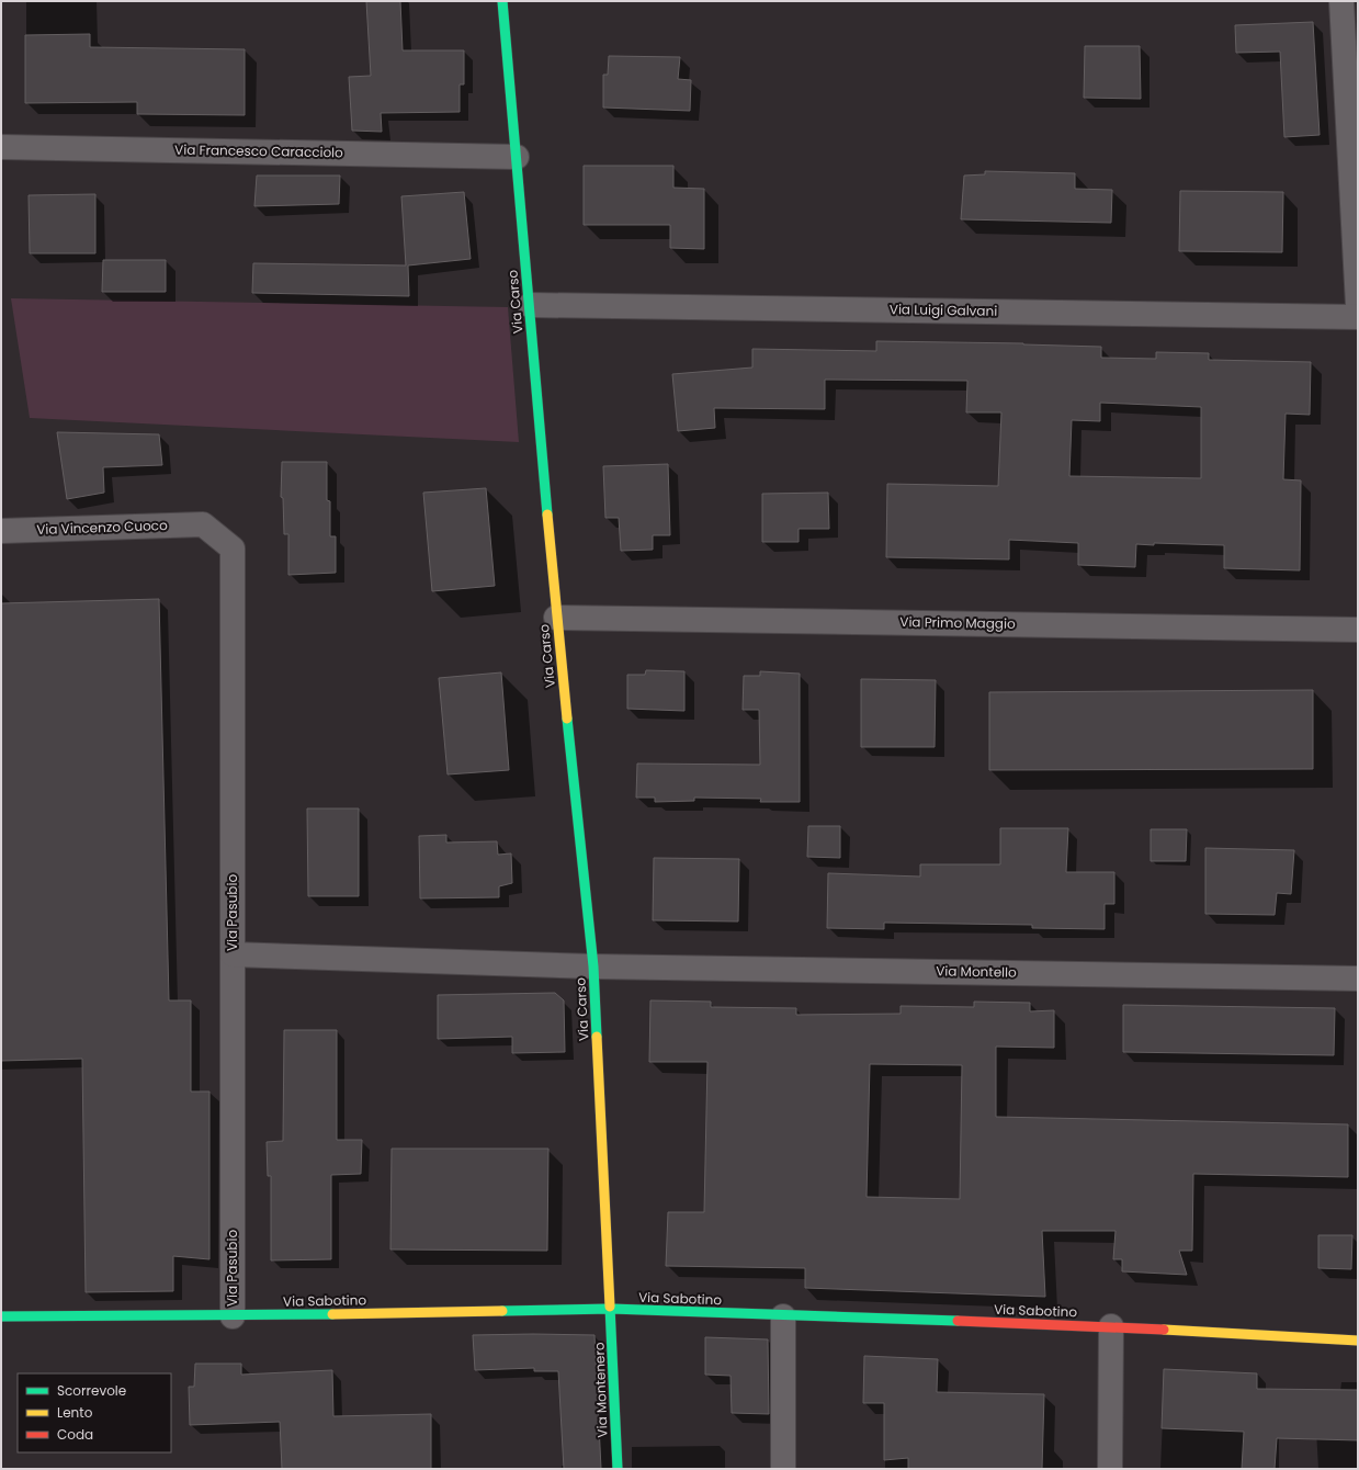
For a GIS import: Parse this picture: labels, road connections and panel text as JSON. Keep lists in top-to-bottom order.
{
  "streets": {
    "street": [
      "Via Francesco Caracciolo",
      "Via Carso",
      "Via Luigi Galvani",
      "Via Vincenzo Cuoco",
      "Via Primo Maggio",
      "Via Pasubio",
      "Via Montello",
      "Via Sabotino",
      "Via Montenero"
    ]
  },
  "crossings": [
    ["Via Francesco Caracciolo", "Via Carso"],
    ["Via Carso", "Via Luigi Galvani"],
    ["Via Carso", "Via Primo Maggio"],
    ["Via Carso", "Via Montello"],
    ["Via Carso", "Via Sabotino"],
    ["Via Carso", "Via Montenero"],
    ["Via Vincenzo Cuoco", "Via Pasubio"],
    ["Via Pasubio", "Via Montello"],
    ["Via Pasubio", "Via Sabotino"],
    ["Via Sabotino", "Via Montenero"]
  ],
  "legend": ["Scorrevole", "Lento", "Coda"]
}
